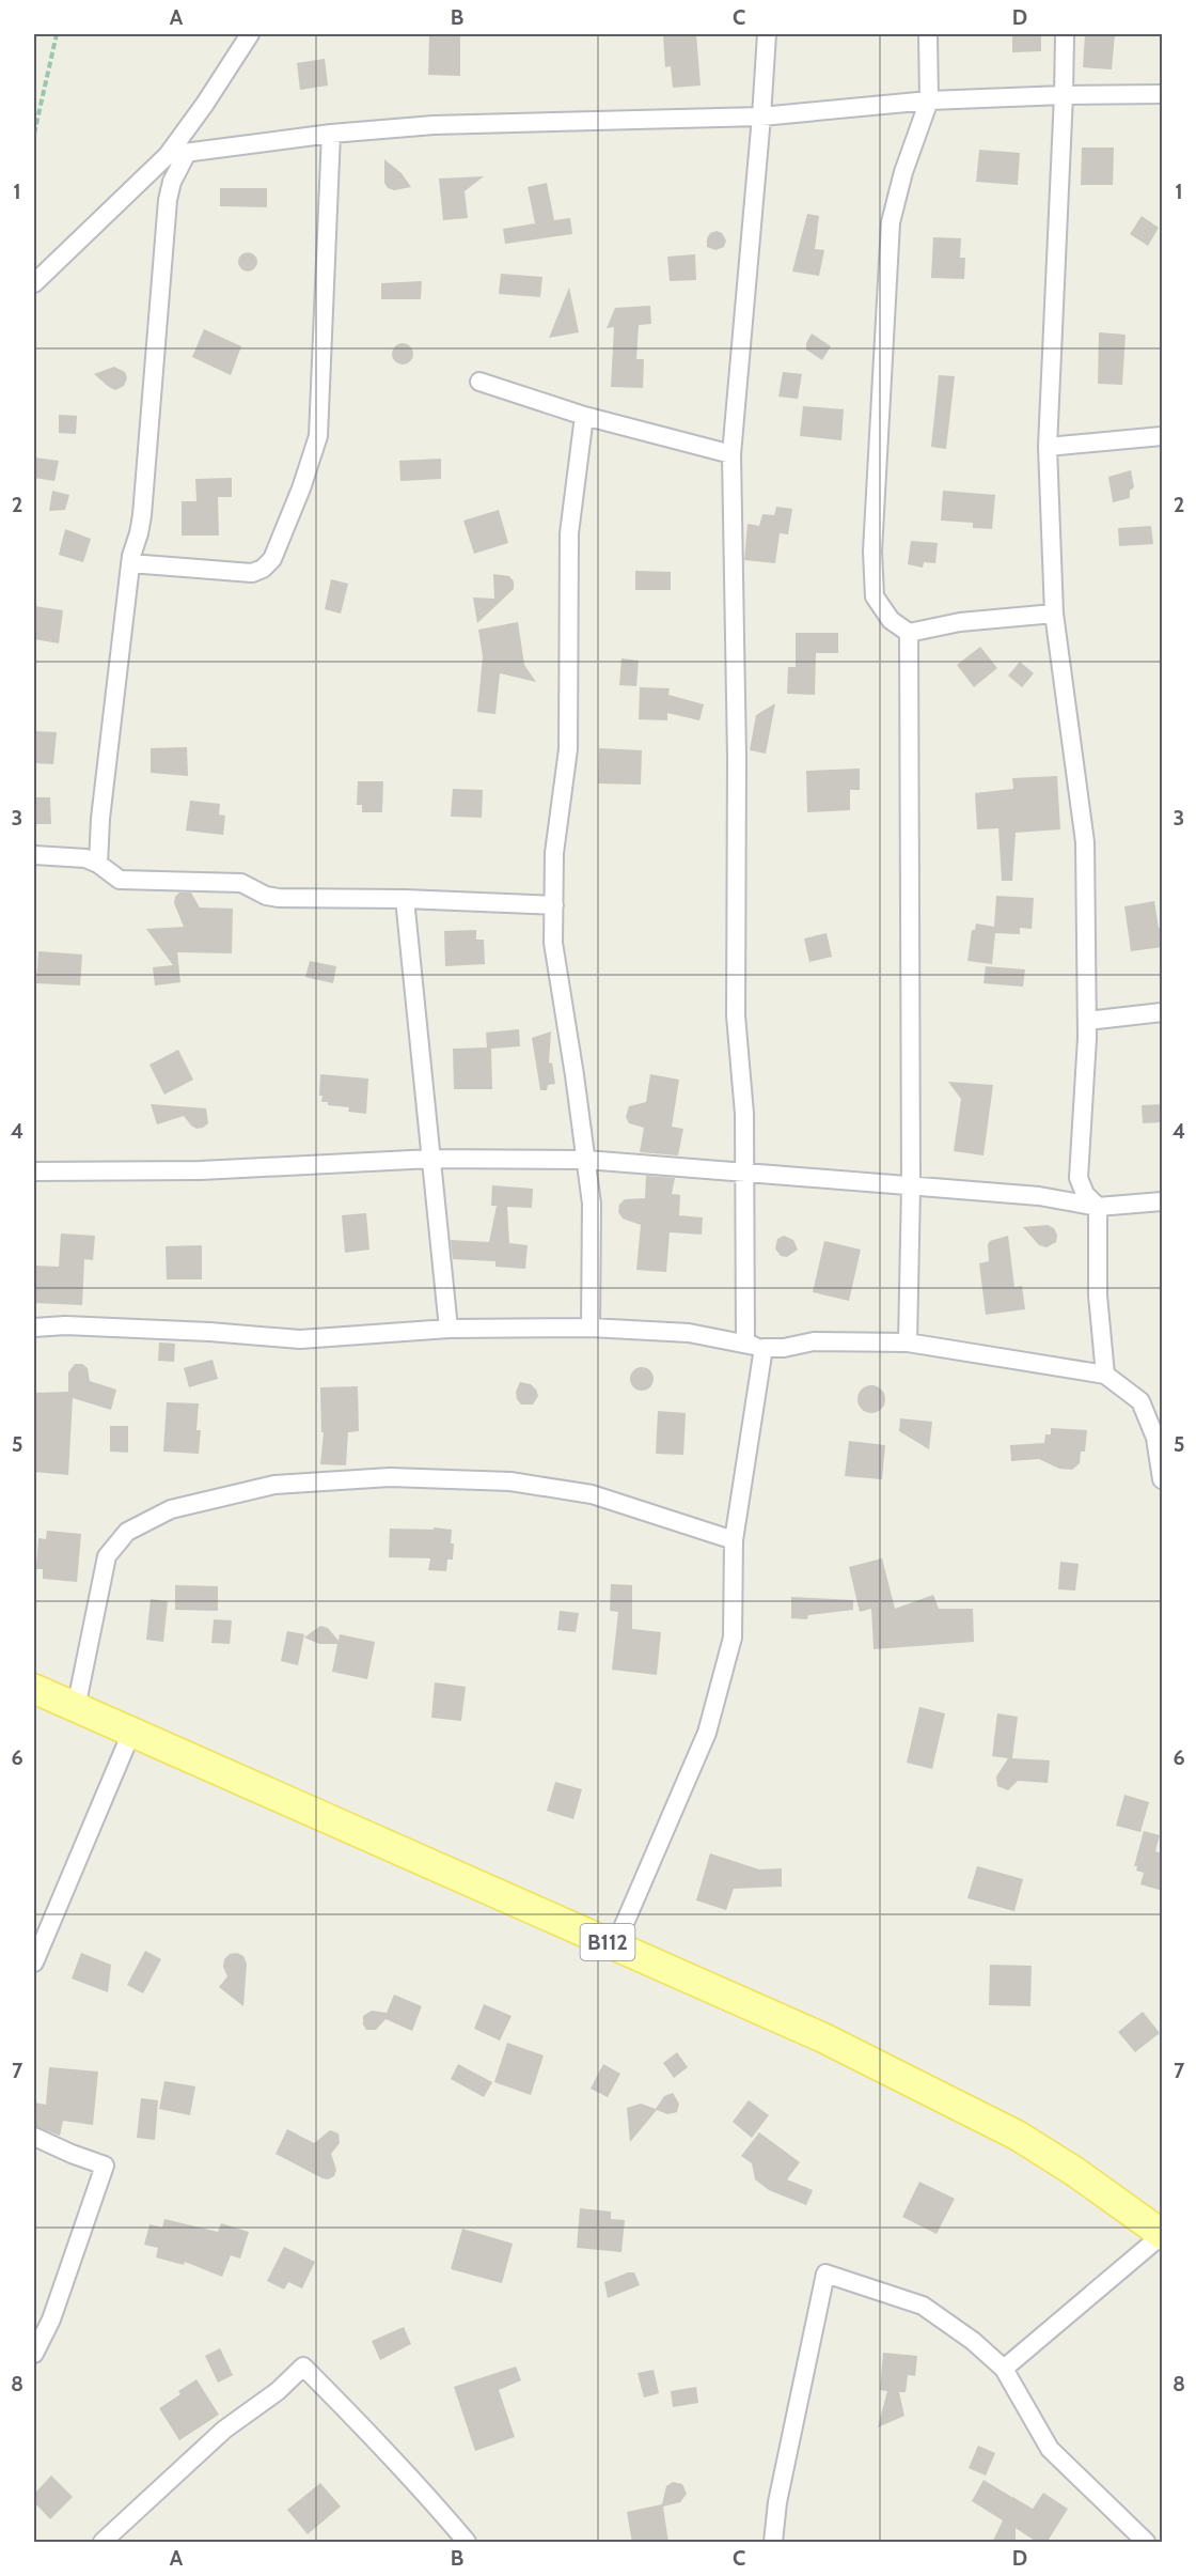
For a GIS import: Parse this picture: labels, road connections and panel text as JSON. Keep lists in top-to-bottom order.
{
  "streets": {
    "main road": ["B112"]
  },
  "grid": {
    "columns": [
      "A",
      "B",
      "C",
      "D"
    ],
    "rows": [
      "1",
      "2",
      "3",
      "4",
      "5",
      "6",
      "7",
      "8"
    ]
  }
}
